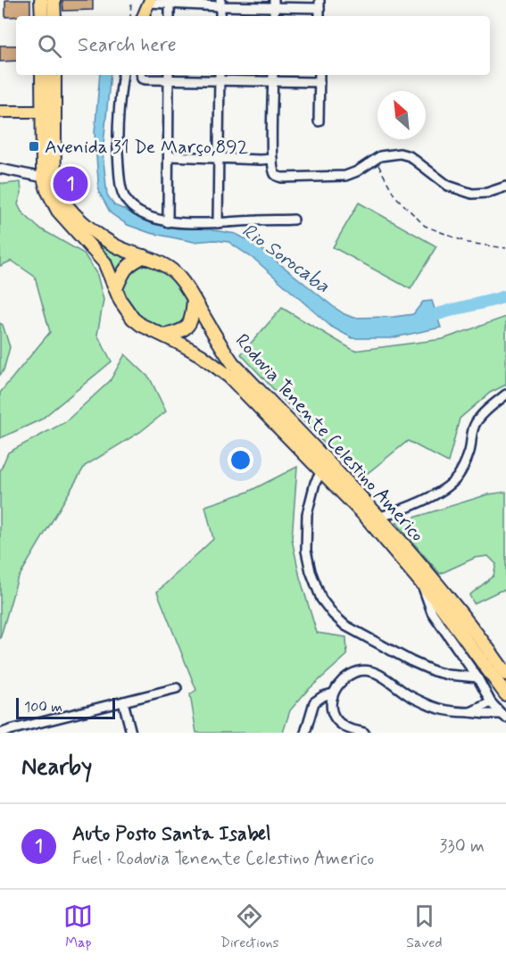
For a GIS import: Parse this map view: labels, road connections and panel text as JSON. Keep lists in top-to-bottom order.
{
  "streets": {
    "highway": ["Rodovia Tenente Celestino Americo"]
  },
  "water": ["Rio Sorocaba"],
  "places": {
    "transit": ["Avenida 31 De Março,892"]
  },
  "scale_bar": "100 m",
  "north": "top left",
  "page": {
    "search": "Search here",
    "pins": "1",
    "scale": "100 m",
    "heading": "Nearby",
    "list": [
      {
        "mark": "1",
        "name": "Auto Posto Santa Isabel",
        "note": "Fuel · Rodovia Tenente Celestino Americo",
        "value": "330 m"
      }
    ],
    "nav": ["Map", "Directions", "Saved"]
  }
}
